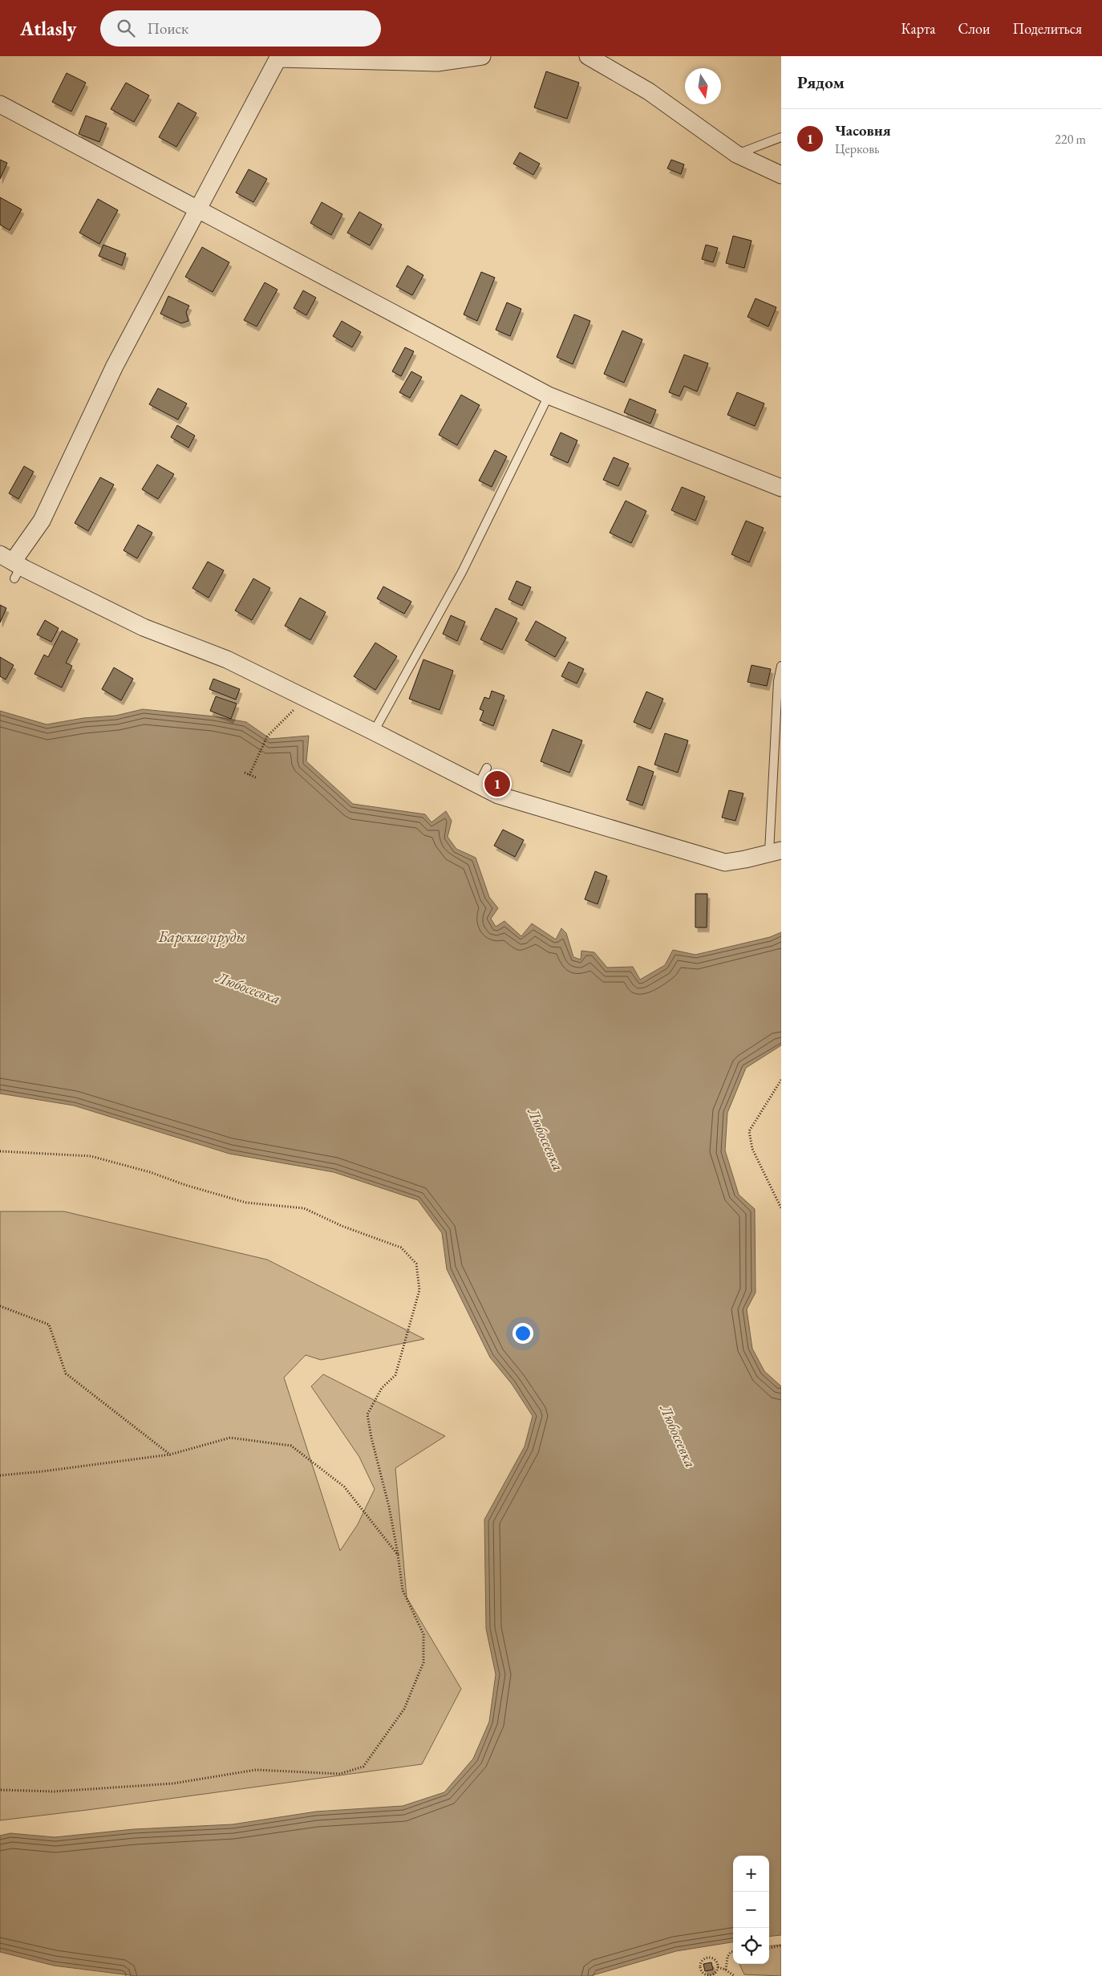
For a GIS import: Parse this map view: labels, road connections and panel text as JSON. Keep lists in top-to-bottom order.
{
  "water": ["Барские пруды", "Любосеевка"],
  "north": "bottom",
  "page": {
    "header": "Atlasly",
    "search": "Поиск",
    "nav": ["Карта", "Слои", "Поделиться"],
    "heading": "Рядом",
    "list": [
      {
        "mark": "1",
        "name": "Часовня",
        "note": "Церковь",
        "value": "220 m"
      }
    ],
    "pins": "1",
    "map_buttons": ["+", "−"]
  }
}
